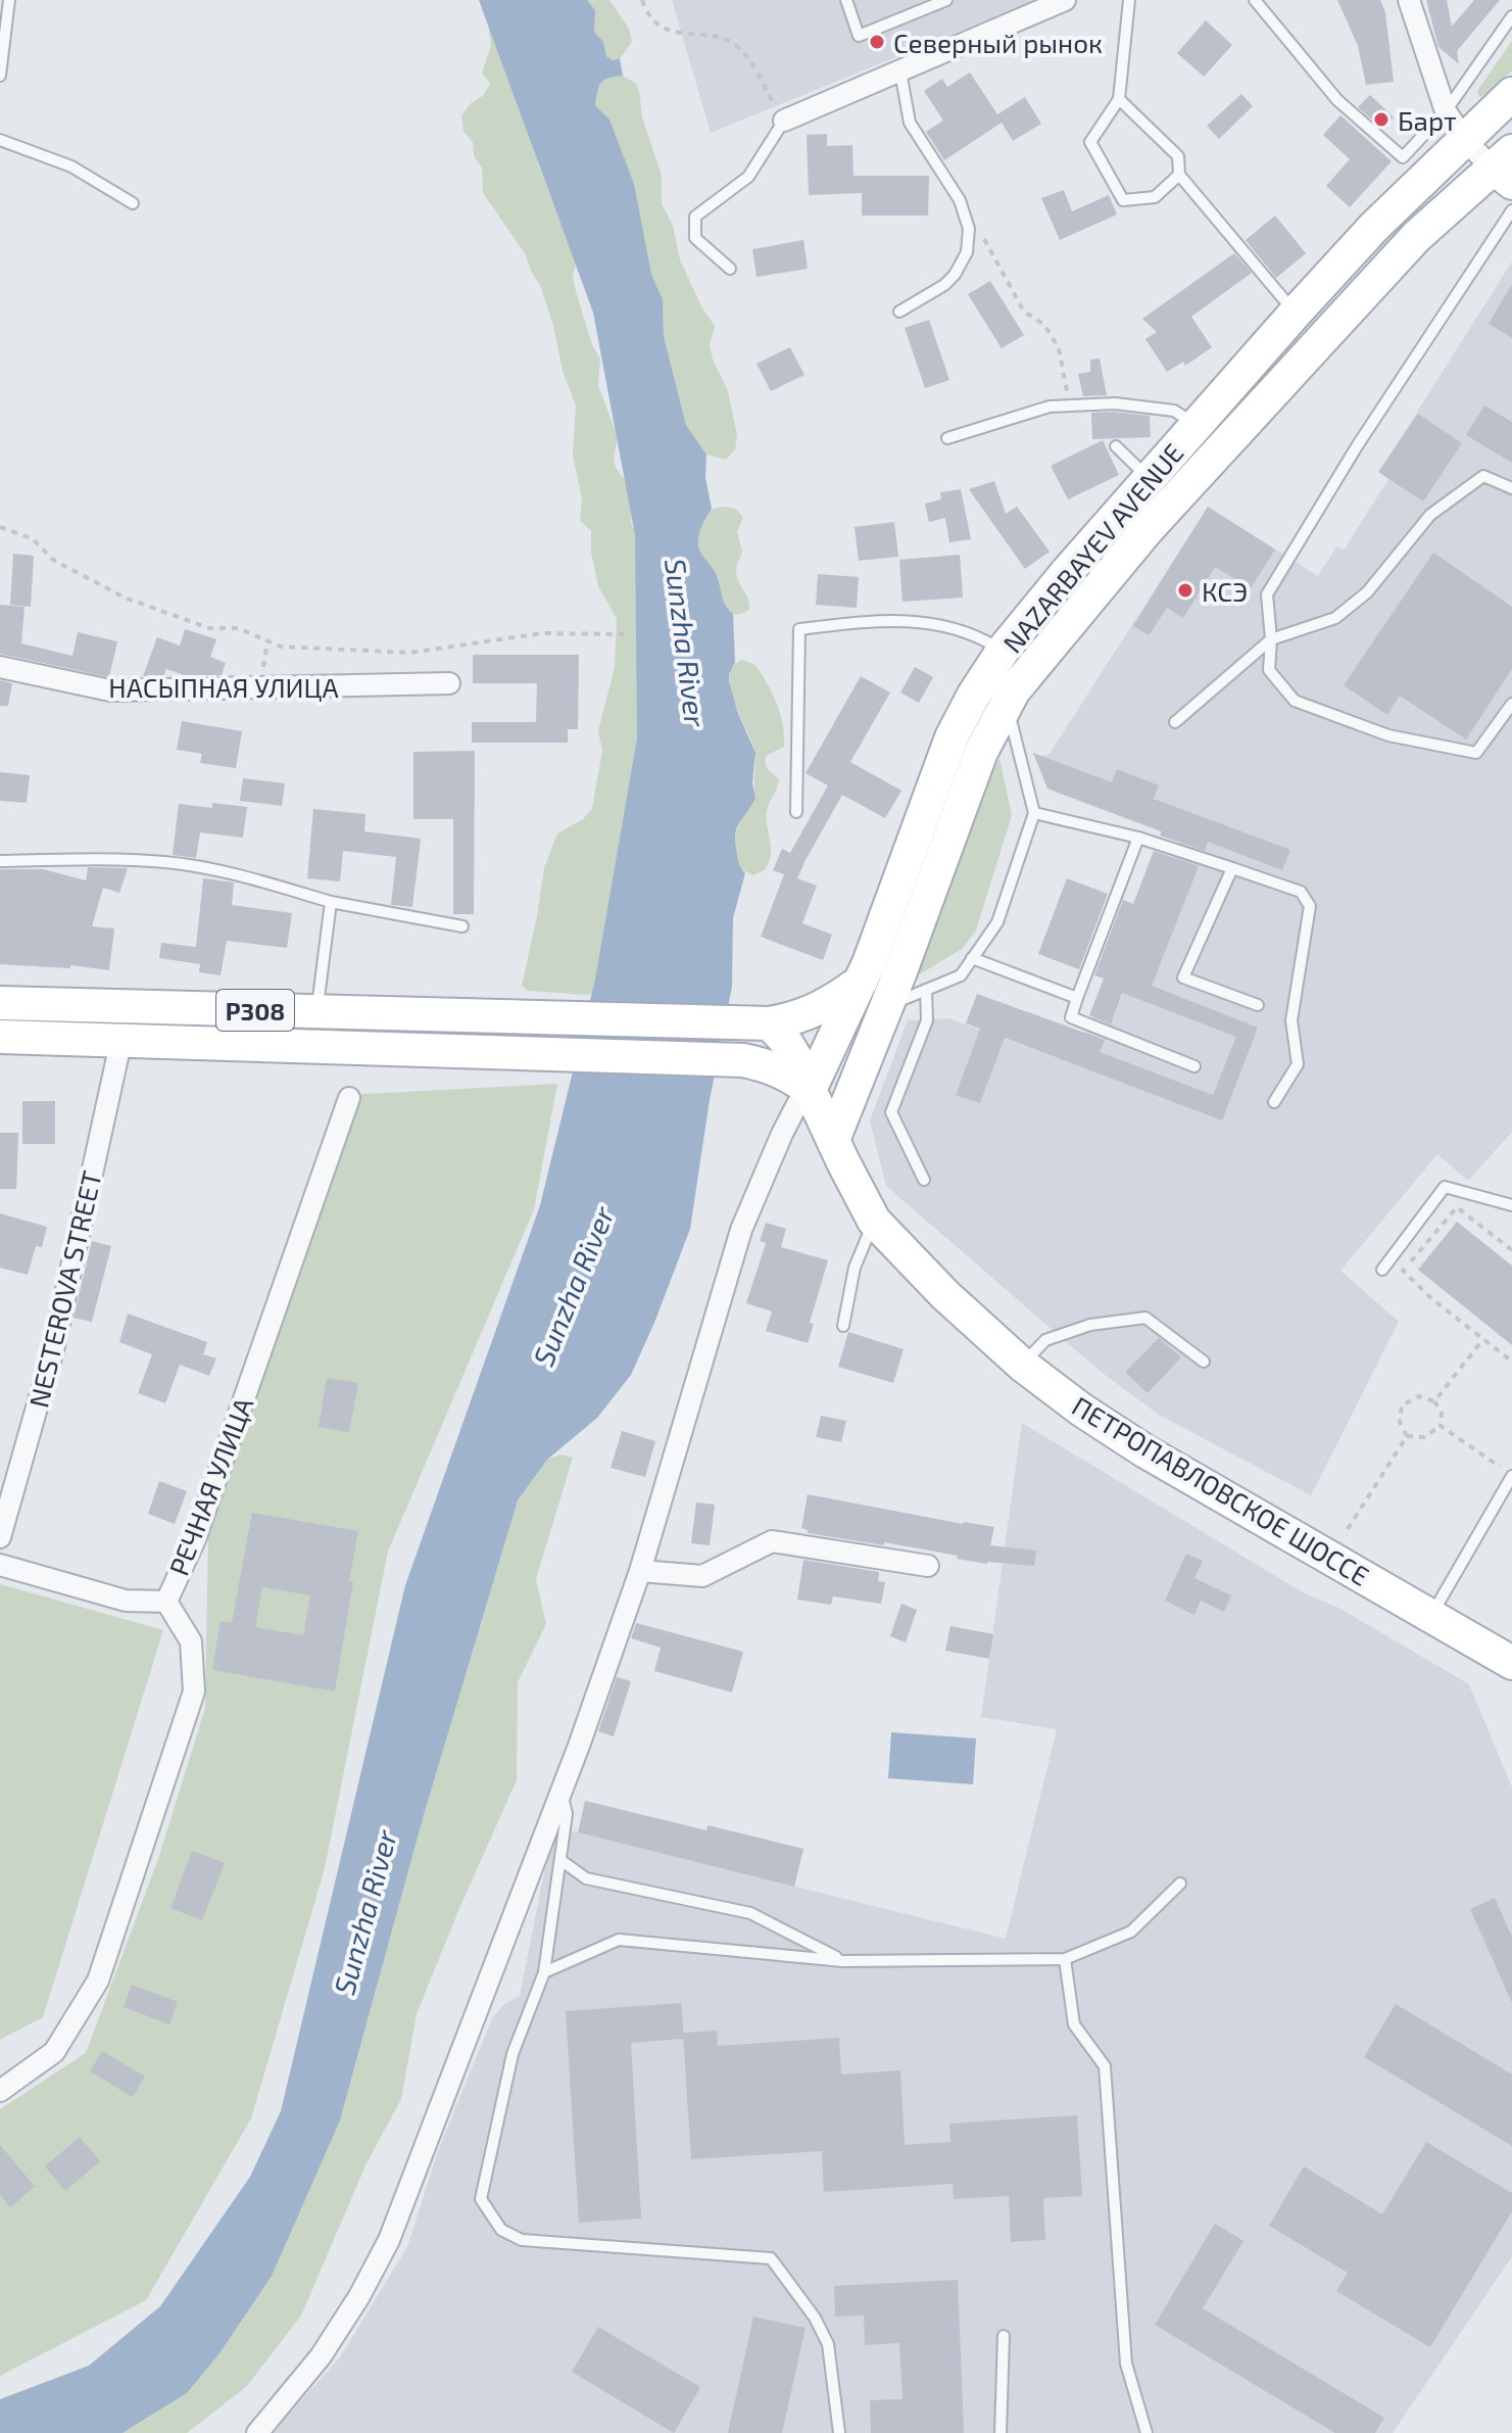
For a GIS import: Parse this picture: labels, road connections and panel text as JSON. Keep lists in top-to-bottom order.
{
  "streets": {
    "main road": ["NAZARBAYEV AVENUE", "P308", "ПЕТРОПАВЛОВСКОЕ ШОССЕ"],
    "street": ["НАСЫПНАЯ УЛИЦА", "NESTEROVA STREET", "РЕЧНАЯ УЛИЦА"]
  },
  "crossings": [
    ["NAZARBAYEV AVENUE", "P308"],
    ["NAZARBAYEV AVENUE", "ПЕТРОПАВЛОВСКОЕ ШОССЕ"],
    ["P308", "NESTEROVA STREET"],
    ["P308", "ПЕТРОПАВЛОВСКОЕ ШОССЕ"]
  ],
  "water": ["Sunzha River"],
  "places": ["Северный рынок", "Барт", "КСЭ"]
}
